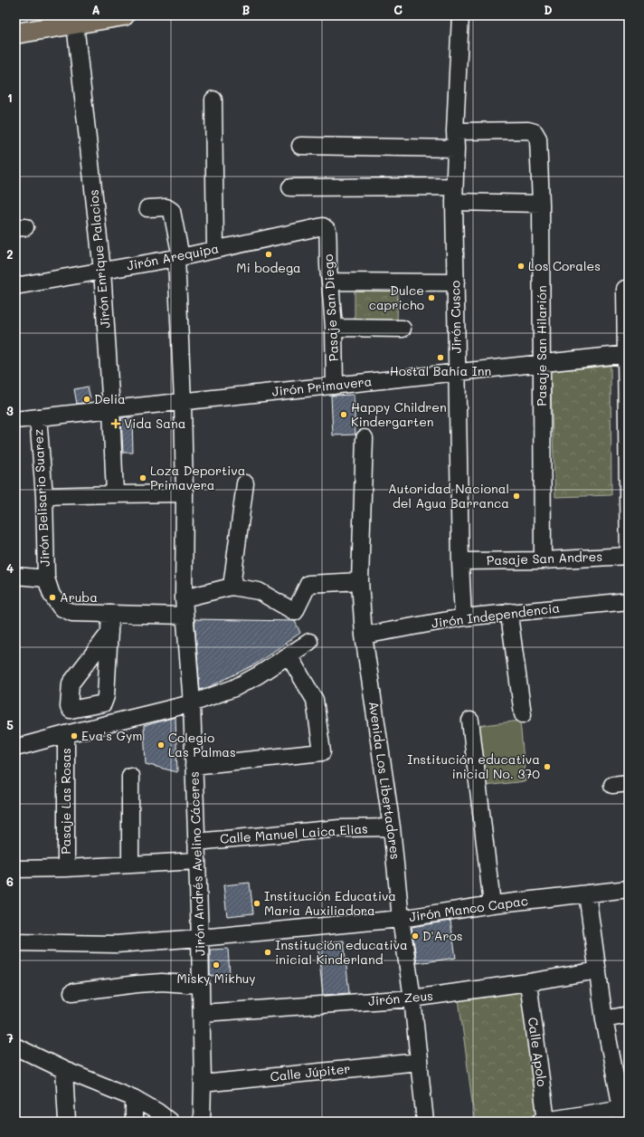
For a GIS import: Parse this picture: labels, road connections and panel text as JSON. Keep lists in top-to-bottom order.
{
  "streets": {
    "street": [
      "Jirón Arequipa",
      "Jirón Enrique Palacios",
      "Pasaje San Diego",
      "Jirón Cusco",
      "Pasaje San Hilarión",
      "Jirón Primavera",
      "Jirón Belisario Suarez",
      "Pasaje San Andres",
      "Jirón Independencia",
      "Avenida Los Libertadores",
      "Pasaje Las Rosas",
      "Calle Manuel Laica Elias",
      "Jirón Andrés Avelino Cáceres",
      "Jirón Manco Capac",
      "Jirón Zeus",
      "Calle Apolo",
      "Calle Júpiter"
    ]
  },
  "crossings": [
    ["Jirón Arequipa", "Jirón Enrique Palacios"],
    ["Jirón Arequipa", "Pasaje San Diego"],
    ["Jirón Arequipa", "Jirón Andrés Avelino Cáceres"],
    ["Jirón Enrique Palacios", "Jirón Primavera"],
    ["Pasaje San Diego", "Jirón Primavera"],
    ["Jirón Cusco", "Pasaje San Hilarión"],
    ["Jirón Cusco", "Jirón Primavera"],
    ["Jirón Cusco", "Pasaje San Andres"],
    ["Jirón Cusco", "Jirón Independencia"],
    ["Pasaje San Hilarión", "Jirón Primavera"],
    ["Pasaje San Hilarión", "Pasaje San Andres"],
    ["Jirón Primavera", "Jirón Belisario Suarez"],
    ["Jirón Primavera", "Jirón Andrés Avelino Cáceres"],
    ["Jirón Belisario Suarez", "Jirón Andrés Avelino Cáceres"],
    ["Jirón Independencia", "Avenida Los Libertadores"],
    ["Avenida Los Libertadores", "Calle Manuel Laica Elias"],
    ["Avenida Los Libertadores", "Jirón Manco Capac"],
    ["Avenida Los Libertadores", "Jirón Zeus"],
    ["Avenida Los Libertadores", "Calle Júpiter"],
    ["Calle Manuel Laica Elias", "Jirón Andrés Avelino Cáceres"],
    ["Jirón Andrés Avelino Cáceres", "Jirón Manco Capac"],
    ["Jirón Andrés Avelino Cáceres", "Jirón Zeus"],
    ["Jirón Andrés Avelino Cáceres", "Calle Júpiter"],
    ["Jirón Zeus", "Calle Apolo"]
  ],
  "places": {
    "other": [
      "Mi bodega",
      "Los Corales",
      "Dulce capricho",
      "Hostal Bahía Inn",
      "Delia",
      "Happy Children Kindergarten",
      "Loza Deportiva Primavera",
      "Autoridad Nacional del Agua Barranca",
      "Aruba",
      "Eva's Gym",
      "Colegio Las Palmas",
      "Institución educativa inicial No. 370",
      "Institución Educativa Maria Auxiliadora",
      "D'Aros",
      "Institución educativa inicial Kinderland",
      "Misky Mikhuy"
    ],
    "health": ["Vida Sana"]
  },
  "grid": {
    "columns": [
      "A",
      "B",
      "C",
      "D"
    ],
    "rows": [
      "1",
      "2",
      "3",
      "4",
      "5",
      "6",
      "7"
    ]
  }
}
